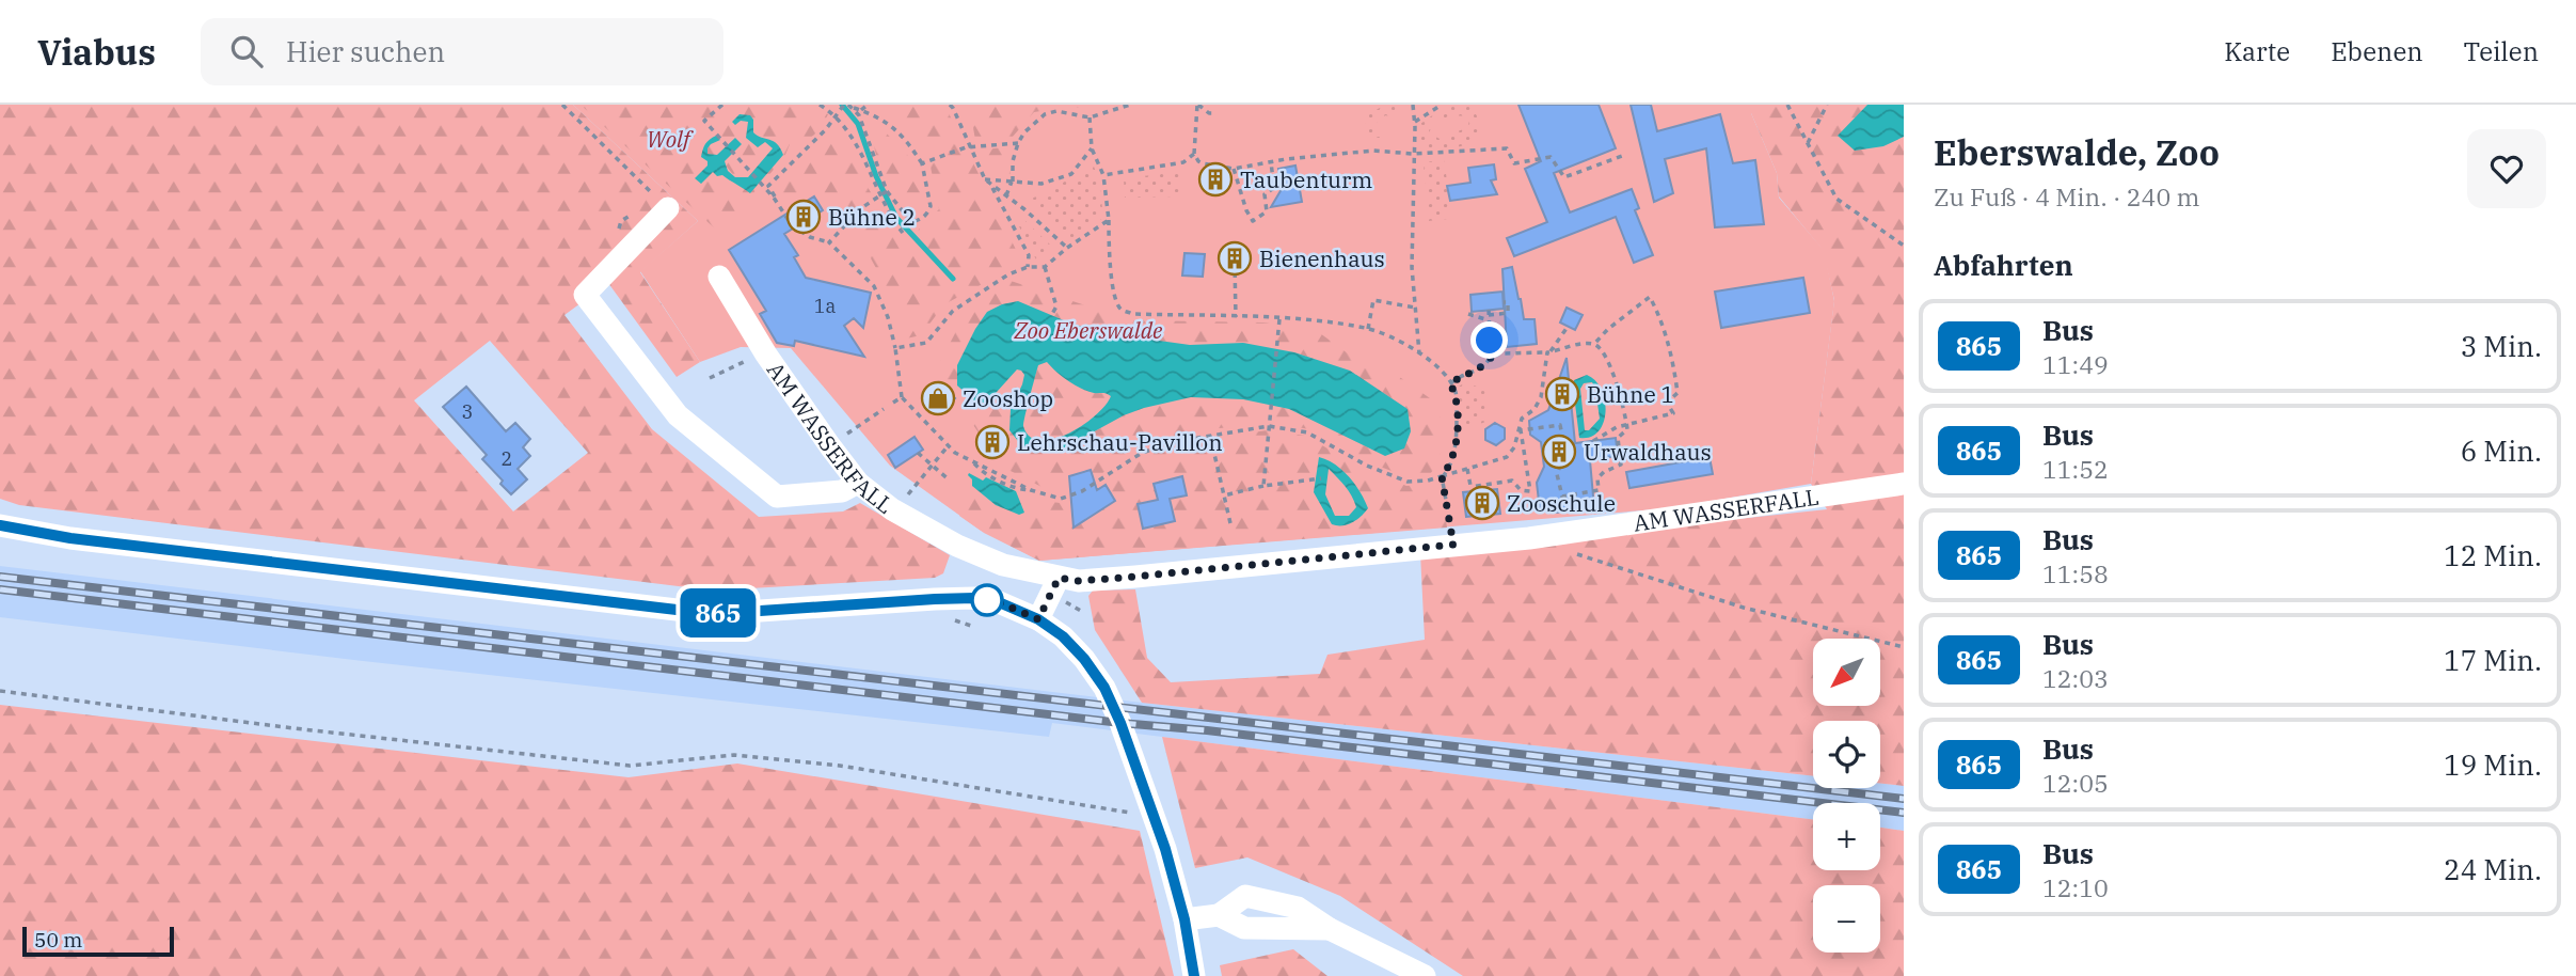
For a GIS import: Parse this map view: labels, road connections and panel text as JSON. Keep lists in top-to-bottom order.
{
  "streets": {
    "street": ["AM WASSERFALL"]
  },
  "parks": ["Wolf", "Zoo Eberswalde"],
  "places": {
    "building": [
      "Taubenturm",
      "Bühne 2",
      "Bienenhaus",
      "Bühne 1",
      "Lehrschau-Pavillon",
      "Urwaldhaus",
      "Zooschule"
    ],
    "shop": ["Zooshop"]
  },
  "lines": ["bus line 865"],
  "house_numbers": ["1a", "3", "2"],
  "scale_bar": "50 m",
  "north": "bottom left",
  "page": {
    "header": "Viabus",
    "search": "Hier suchen",
    "nav": ["Karte", "Ebenen", "Teilen"],
    "on_map": "865",
    "heading": [
      ["Eberswalde, Zoo", "Zu Fuß · 4 Min. · 240 m"],
      "Abfahrten"
    ],
    "list": [
      {
        "mark": "865",
        "name": "Bus",
        "note": "11:49",
        "value": "3 Min."
      },
      {
        "mark": "865",
        "name": "Bus",
        "note": "11:52",
        "value": "6 Min."
      },
      {
        "mark": "865",
        "name": "Bus",
        "note": "11:58",
        "value": "12 Min."
      },
      {
        "mark": "865",
        "name": "Bus",
        "note": "12:03",
        "value": "17 Min."
      },
      {
        "mark": "865",
        "name": "Bus",
        "note": "12:05",
        "value": "19 Min."
      },
      {
        "mark": "865",
        "name": "Bus",
        "note": "12:10",
        "value": "24 Min."
      }
    ],
    "map_buttons": ["+", "−"],
    "scale": "50 m"
  }
}
